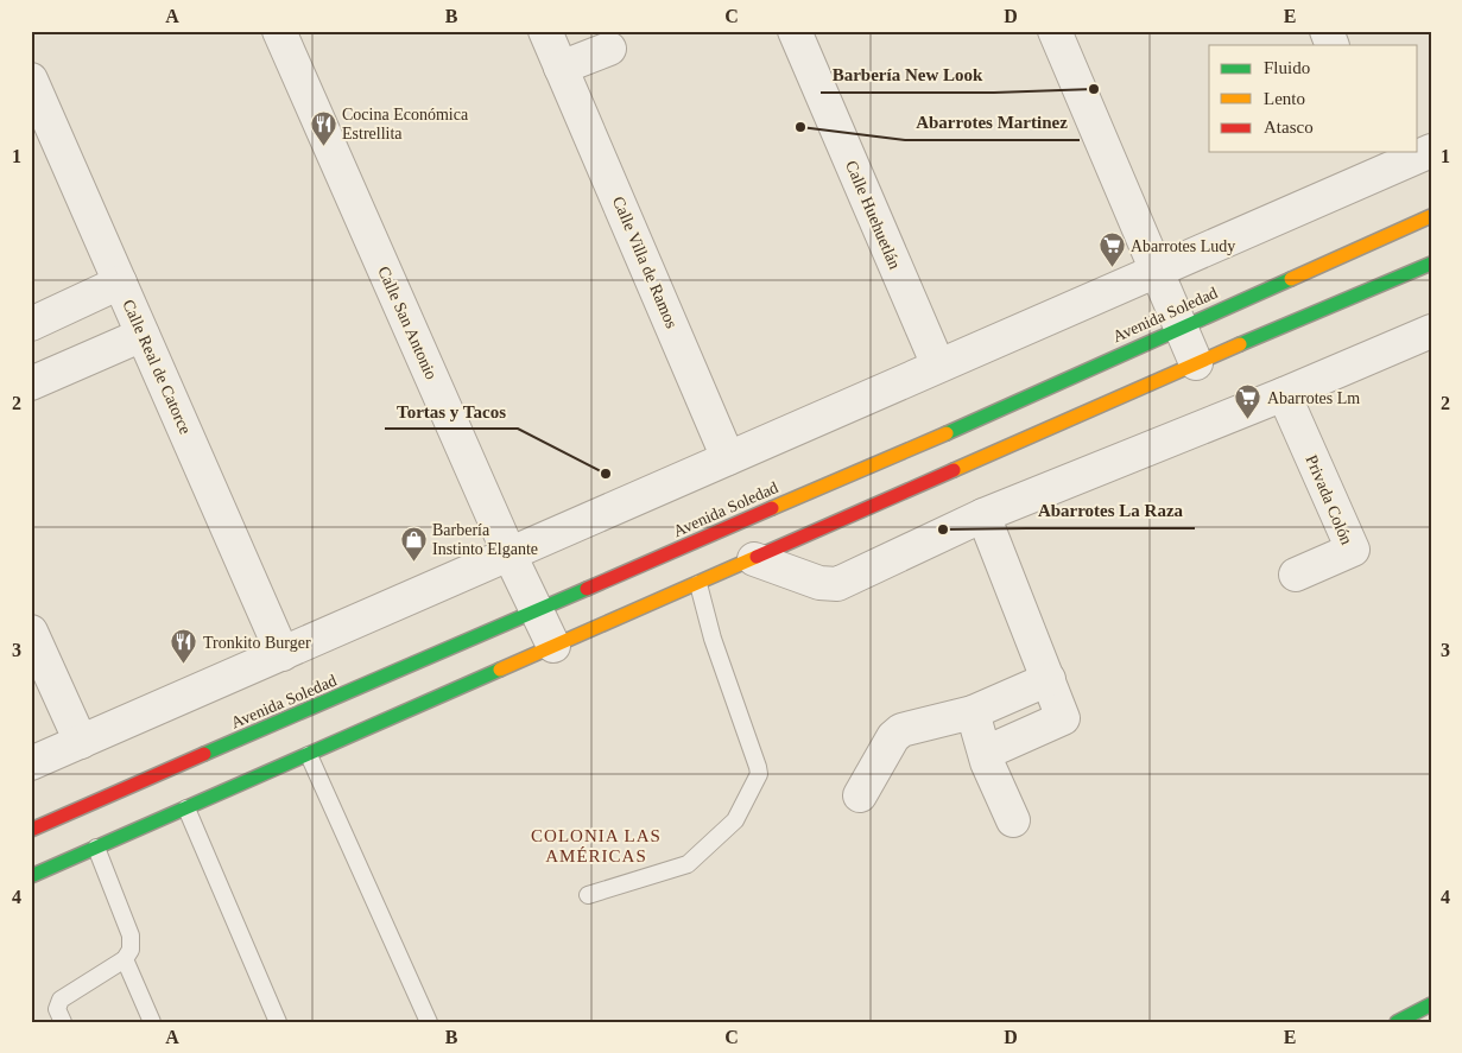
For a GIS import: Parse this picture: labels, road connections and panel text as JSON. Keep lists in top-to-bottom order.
{
  "streets": {
    "street": [
      "Calle Huehuetlán",
      "Calle Villa de Ramos",
      "Avenida Soledad",
      "Calle San Antonio",
      "Calle Real de Catorce",
      "Privada Colón"
    ]
  },
  "crossings": [
    ["Avenida Soledad", "Calle San Antonio"]
  ],
  "districts": ["COLONIA LAS AMÉRICAS"],
  "places": {
    "other": [
      "Barbería New Look",
      "Abarrotes Martinez",
      "Tortas y Tacos",
      "Abarrotes La Raza"
    ],
    "restaurant": ["Cocina Económica Estrellita", "Tronkito Burger"],
    "supermarket": ["Abarrotes Ludy", "Abarrotes Lm"],
    "shop": ["Barbería Instinto Elgante"]
  },
  "legend": ["Fluido", "Lento", "Atasco"],
  "grid": {
    "columns": [
      "A",
      "B",
      "C",
      "D",
      "E"
    ],
    "rows": [
      "1",
      "2",
      "3",
      "4"
    ]
  }
}
